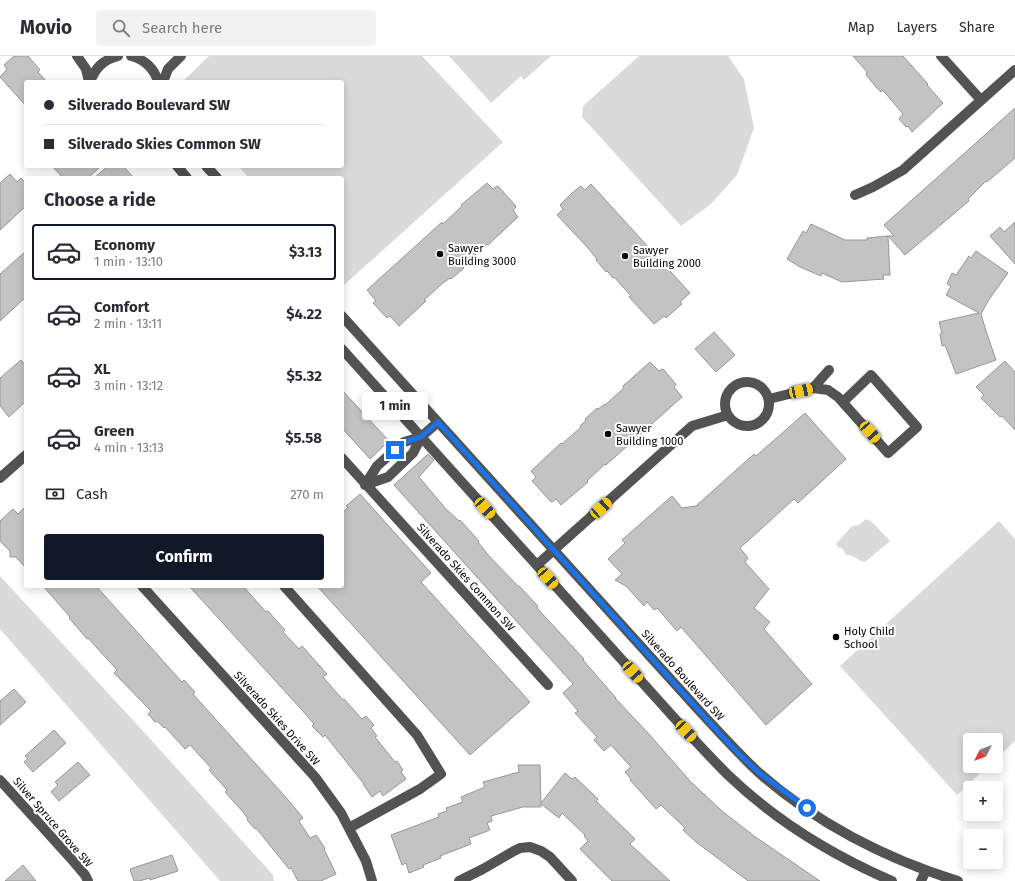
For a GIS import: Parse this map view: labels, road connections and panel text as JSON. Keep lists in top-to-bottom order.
{
  "streets": {
    "street": [
      "Silverado Skies Common SW",
      "Silverado Boulevard SW",
      "Silverado Skies Drive SW",
      "Silver Spruce Grove SW"
    ]
  },
  "places": [
    "Sawyer Building 3000",
    "Sawyer Building 2000",
    "Sawyer Building 1000",
    "Holy Child School"
  ],
  "north": "bottom left",
  "page": {
    "header": "Movio",
    "search": "Search here",
    "nav": ["Map", "Layers", "Share"],
    "banner": ["Silverado Boulevard SW", "Silverado Skies Common SW"],
    "heading": "Choose a ride",
    "list": [
      {
        "name": "Economy",
        "note": "1 min · 13:10",
        "value": "$3.13"
      },
      {
        "name": "Comfort",
        "note": "2 min · 13:11",
        "value": "$4.22"
      },
      {
        "name": "XL",
        "note": "3 min · 13:12",
        "value": "$5.32"
      },
      {
        "name": "Green",
        "note": "4 min · 13:13",
        "value": "$5.58"
      }
    ],
    "bubble": "1 min",
    "pay": ["Cash", "270 m"],
    "buttons": "Confirm",
    "map_buttons": ["+", "−"]
  }
}
